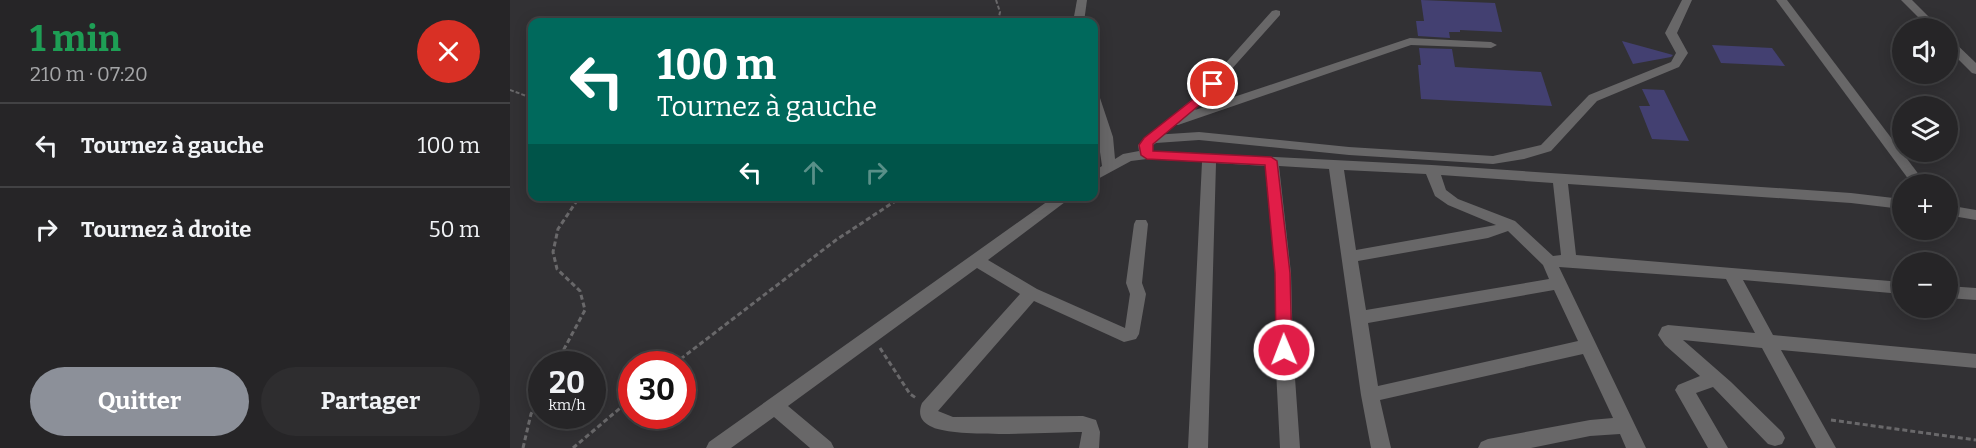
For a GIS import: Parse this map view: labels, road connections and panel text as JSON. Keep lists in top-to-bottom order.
{
  "page": {
    "heading": ["1 min", "210 m · 07:20"],
    "map_buttons": ["+", "−"],
    "turn": ["100 m", "Tournez à gauche"],
    "list": [
      {
        "name": "Tournez à gauche",
        "value": "100 m"
      },
      {
        "name": "Tournez à droite",
        "value": "50 m"
      }
    ],
    "speed": "20 km/h",
    "limit": "30",
    "buttons": ["Quitter", "Partager"]
  }
}
